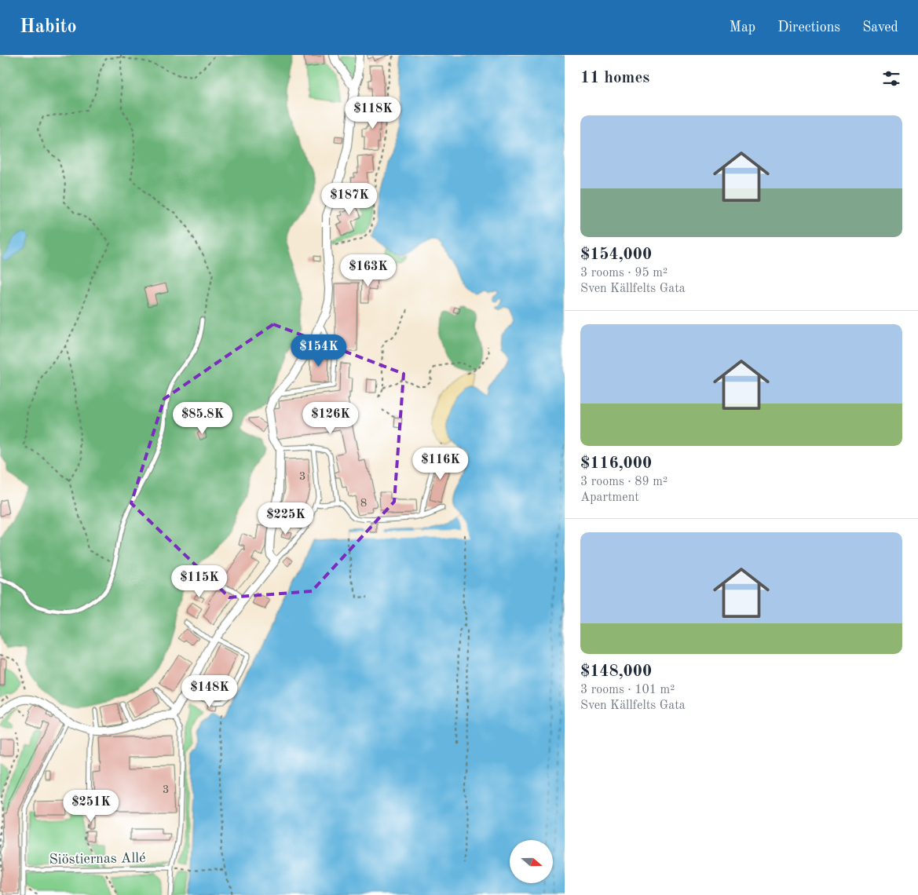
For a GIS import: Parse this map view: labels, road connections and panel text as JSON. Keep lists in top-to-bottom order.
{
  "streets": {
    "lane": ["Siöstiernas Allé"]
  },
  "house_numbers": ["3", "8", "3"],
  "north": "right",
  "page": {
    "header": "Habito",
    "nav": ["Map", "Directions", "Saved"],
    "heading": "11 homes",
    "price": [
      "$118K",
      "$187K",
      "$163K",
      "$154K",
      "$85.8K",
      "$126K",
      "$116K",
      "$225K",
      "$115K",
      "$148K",
      "$251K"
    ],
    "list": [
      {
        "name": "$154,000",
        "note": "3 rooms · 95 m² · Sven Källfelts Gata"
      },
      {
        "name": "$116,000",
        "note": "3 rooms · 89 m² · Apartment"
      },
      {
        "name": "$148,000",
        "note": "3 rooms · 101 m² · Sven Källfelts Gata"
      }
    ]
  }
}
